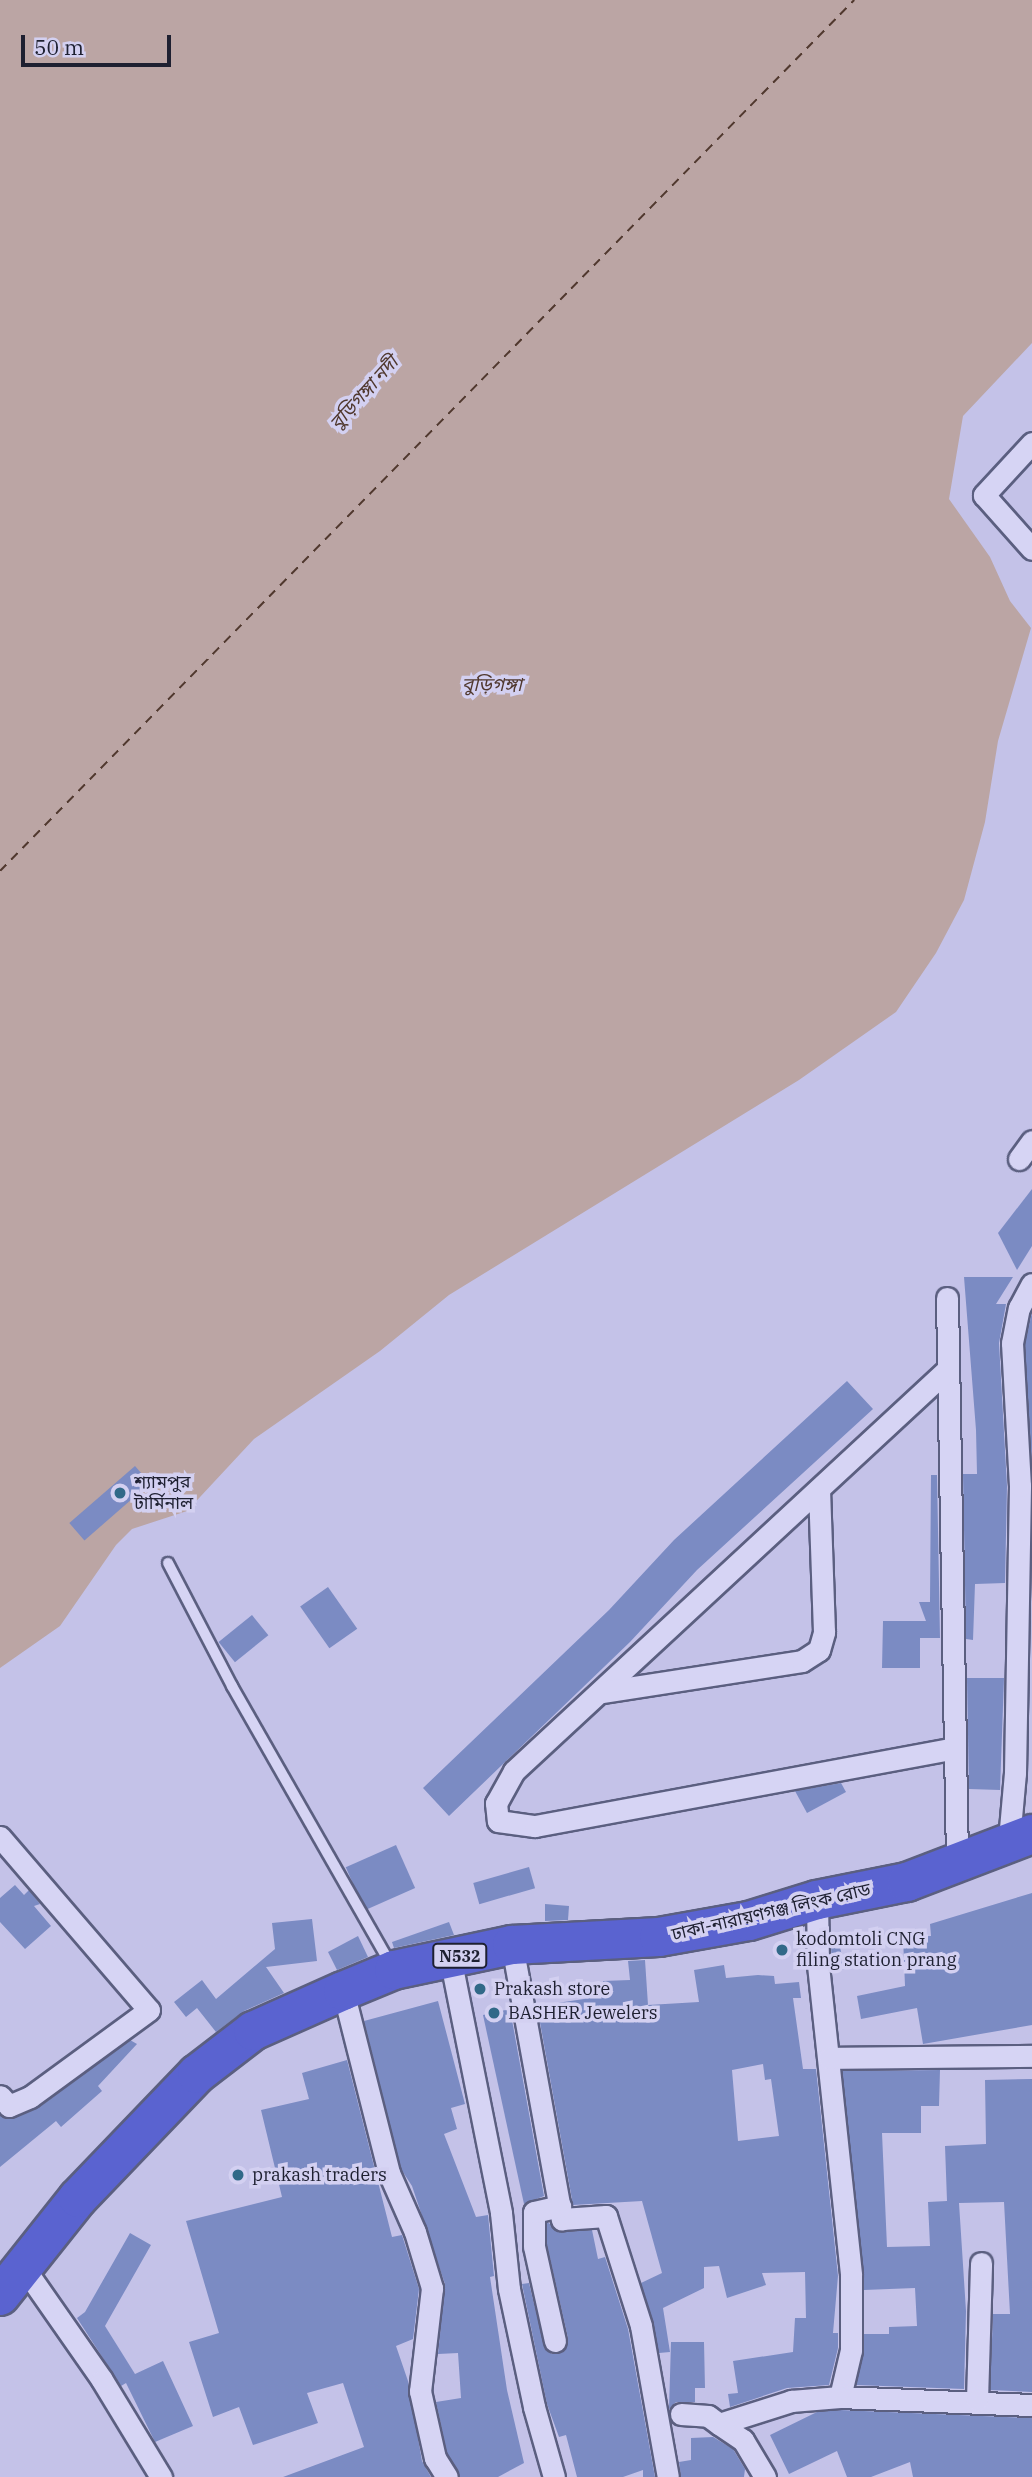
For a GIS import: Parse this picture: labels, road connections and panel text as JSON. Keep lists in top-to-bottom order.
{
  "streets": {
    "highway": ["ঢাকা-নারায়ণগঞ্জ লিংক রোড", "N532"]
  },
  "water": ["বুড়িগঙ্গা নদী", "বুড়িগঙ্গা"],
  "places": [
    "শ্যামপুর টার্মিনাল",
    "kodomtoli CNG filing station prang",
    "Prakash store",
    "BASHER Jewelers",
    "prakash traders"
  ],
  "scale_bar": "50 m"
}
